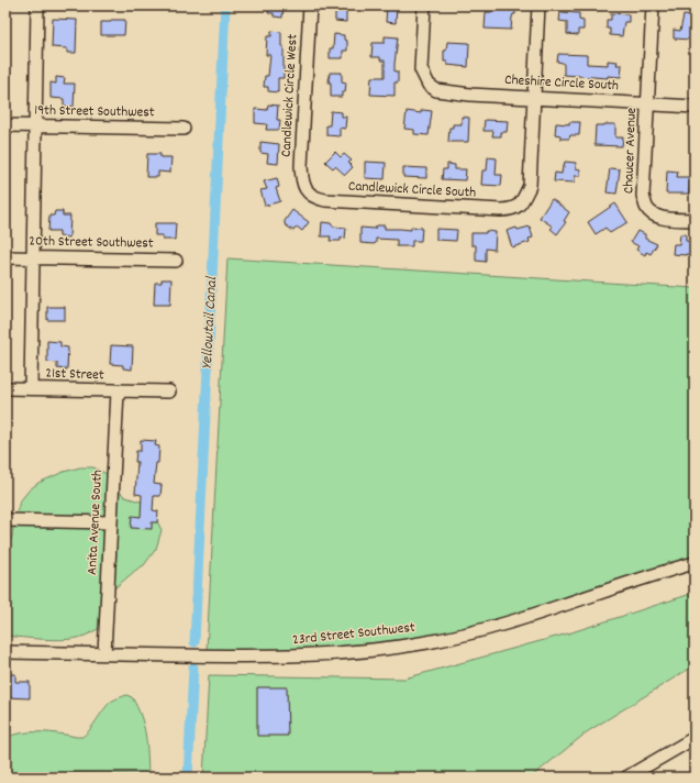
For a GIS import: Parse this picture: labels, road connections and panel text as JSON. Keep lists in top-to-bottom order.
{
  "streets": {
    "street": [
      "Cheshire Circle South",
      "Candlewick Circle West",
      "19th Street Southwest",
      "Chaucer Avenue",
      "Candlewick Circle South",
      "20th Street Southwest",
      "21st Street",
      "Anita Avenue South",
      "23rd Street Southwest"
    ]
  },
  "crossings": [
    ["Cheshire Circle South", "Chaucer Avenue"],
    ["Cheshire Circle South", "Candlewick Circle South"],
    ["Candlewick Circle West", "Candlewick Circle South"],
    ["21st Street", "Anita Avenue South"],
    ["Anita Avenue South", "23rd Street Southwest"]
  ],
  "water": ["Yellowtail Canal"]
}
